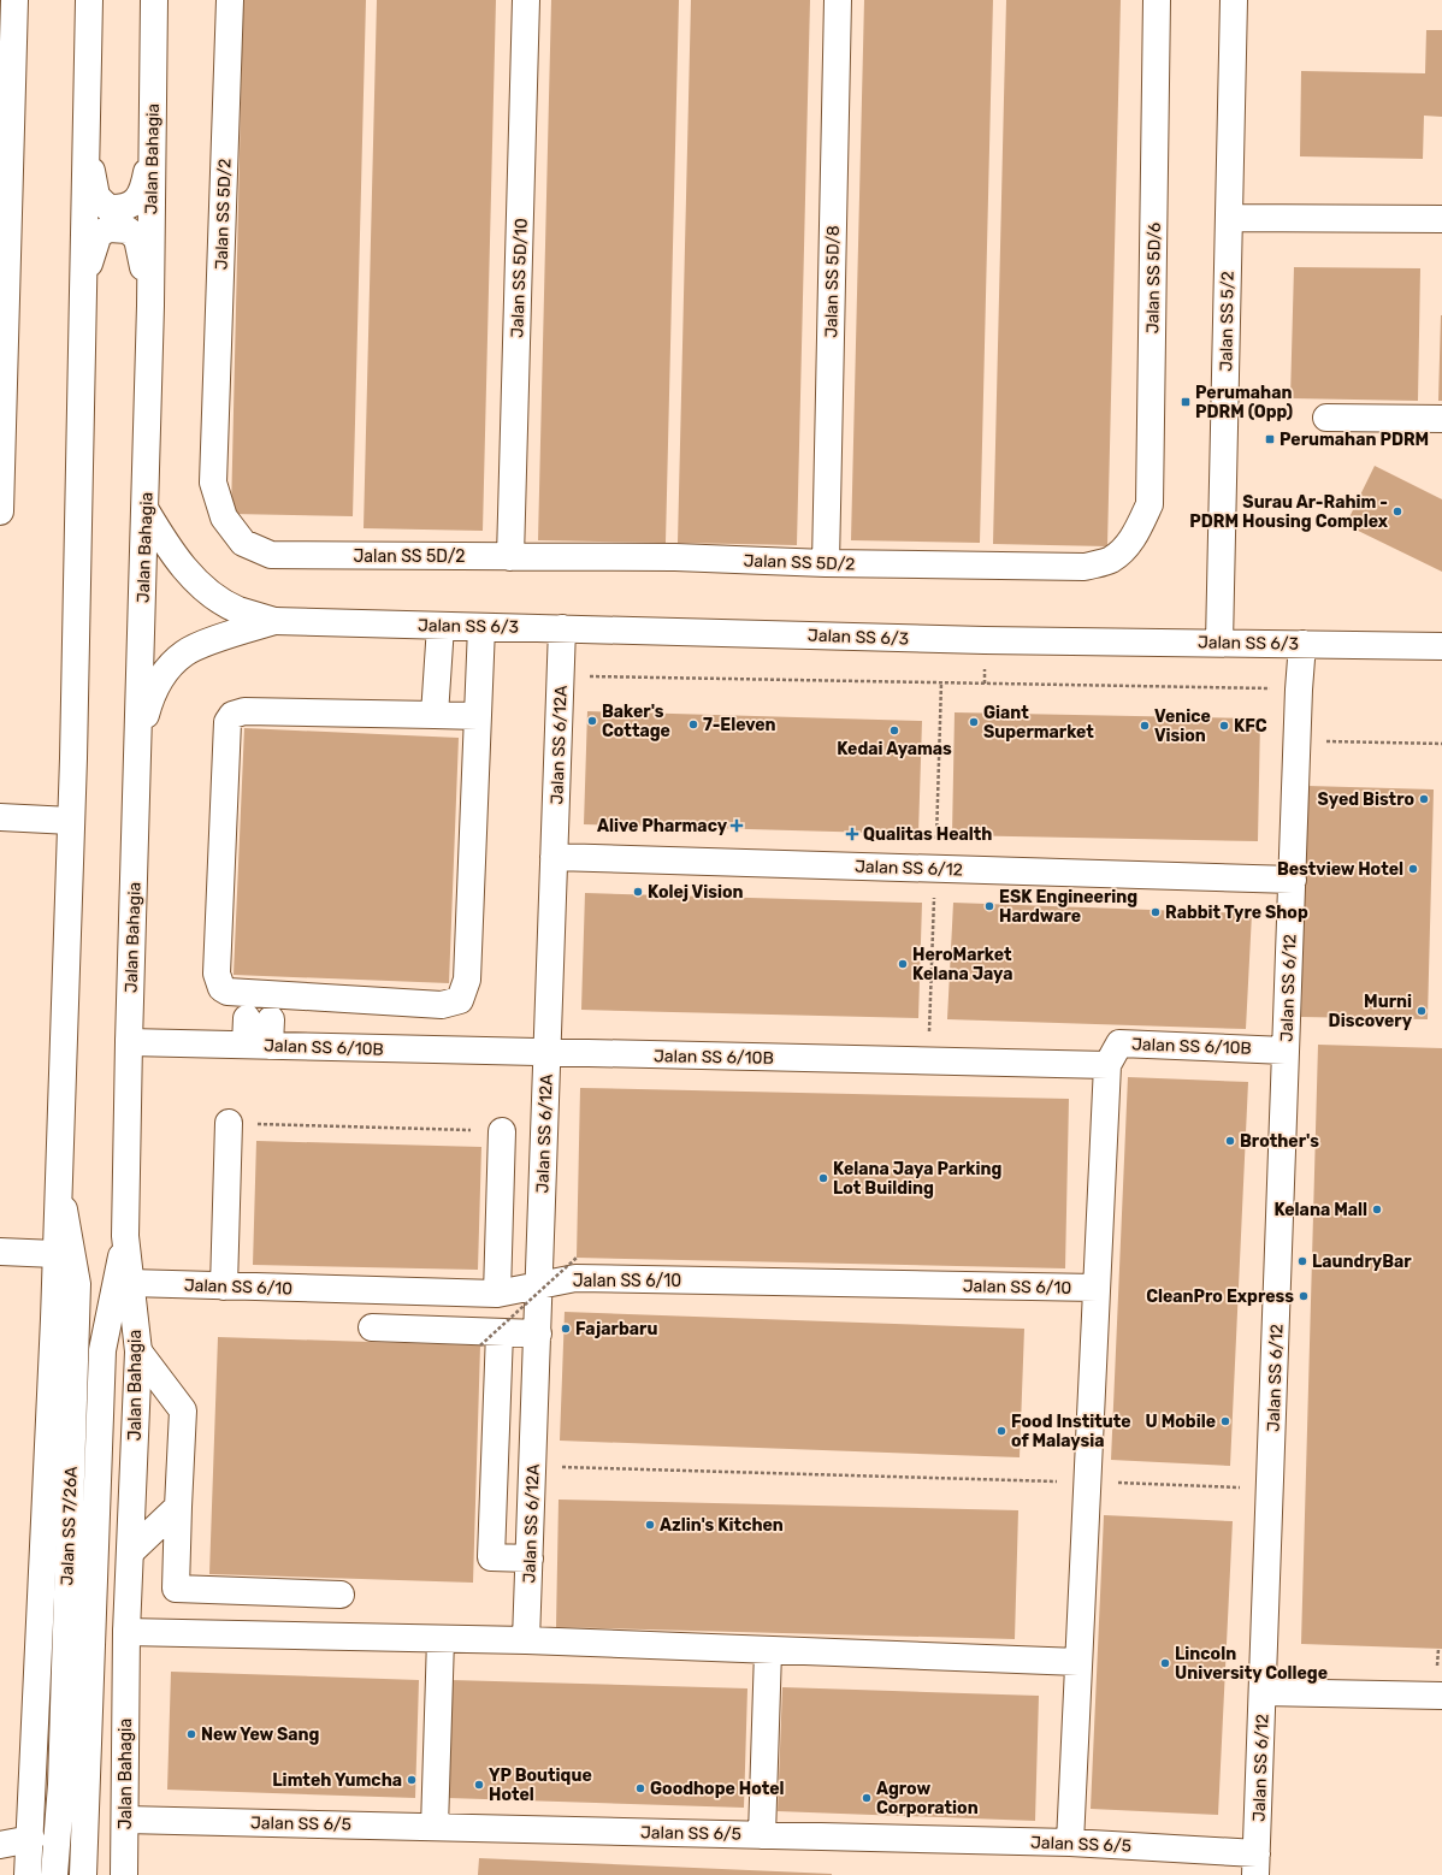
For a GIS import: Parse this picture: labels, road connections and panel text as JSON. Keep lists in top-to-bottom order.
{
  "streets": {
    "street": [
      "Jalan Bahagia",
      "Jalan SS 5D/2",
      "Jalan SS 5D/10",
      "Jalan SS 5D/6",
      "Jalan SS 5D/8",
      "Jalan SS 5/2",
      "Jalan SS 6/3",
      "Jalan SS 6/12A",
      "Jalan SS 6/12",
      "Jalan SS 6/10B",
      "Jalan SS 6/10",
      "Jalan SS 7/26A",
      "Jalan SS 6/5"
    ]
  },
  "crossings": [
    ["Jalan Bahagia", "Jalan SS 6/10B"],
    ["Jalan Bahagia", "Jalan SS 6/10"],
    ["Jalan Bahagia", "Jalan SS 7/26A"],
    ["Jalan Bahagia", "Jalan SS 6/5"],
    ["Jalan SS 5D/2", "Jalan SS 5D/10"],
    ["Jalan SS 5D/2", "Jalan SS 5D/6"],
    ["Jalan SS 5D/2", "Jalan SS 5D/8"],
    ["Jalan SS 5/2", "Jalan SS 6/3"],
    ["Jalan SS 6/3", "Jalan SS 6/12A"],
    ["Jalan SS 6/3", "Jalan SS 6/12"],
    ["Jalan SS 6/12A", "Jalan SS 6/12"],
    ["Jalan SS 6/12A", "Jalan SS 6/10B"],
    ["Jalan SS 6/12A", "Jalan SS 6/10"],
    ["Jalan SS 6/12", "Jalan SS 6/10B"],
    ["Jalan SS 6/12", "Jalan SS 6/5"]
  ],
  "places": {
    "transit": ["Perumahan PDRM (Opp)", "Perumahan PDRM"],
    "other": [
      "Surau Ar-Rahim - PDRM Housing Complex",
      "Baker's Cottage",
      "Giant Supermarket",
      "7-Eleven",
      "Venice Vision",
      "KFC",
      "Kedai Ayamas",
      "Syed Bistro",
      "Bestview Hotel",
      "Kolej Vision",
      "ESK Engineering Hardware",
      "Rabbit Tyre Shop",
      "HeroMarket Kelana Jaya",
      "Murni Discovery",
      "Brother's",
      "Kelana Jaya Parking Lot Building",
      "Kelana Mall",
      "LaundryBar",
      "CleanPro Express",
      "Fajarbaru",
      "U Mobile",
      "Food Institute of Malaysia",
      "Azlin's Kitchen",
      "Lincoln University College",
      "New Yew Sang",
      "Limteh Yumcha",
      "YP Boutique Hotel",
      "Goodhope Hotel",
      "Agrow Corporation"
    ],
    "health": ["Alive Pharmacy", "Qualitas Health"]
  }
}
